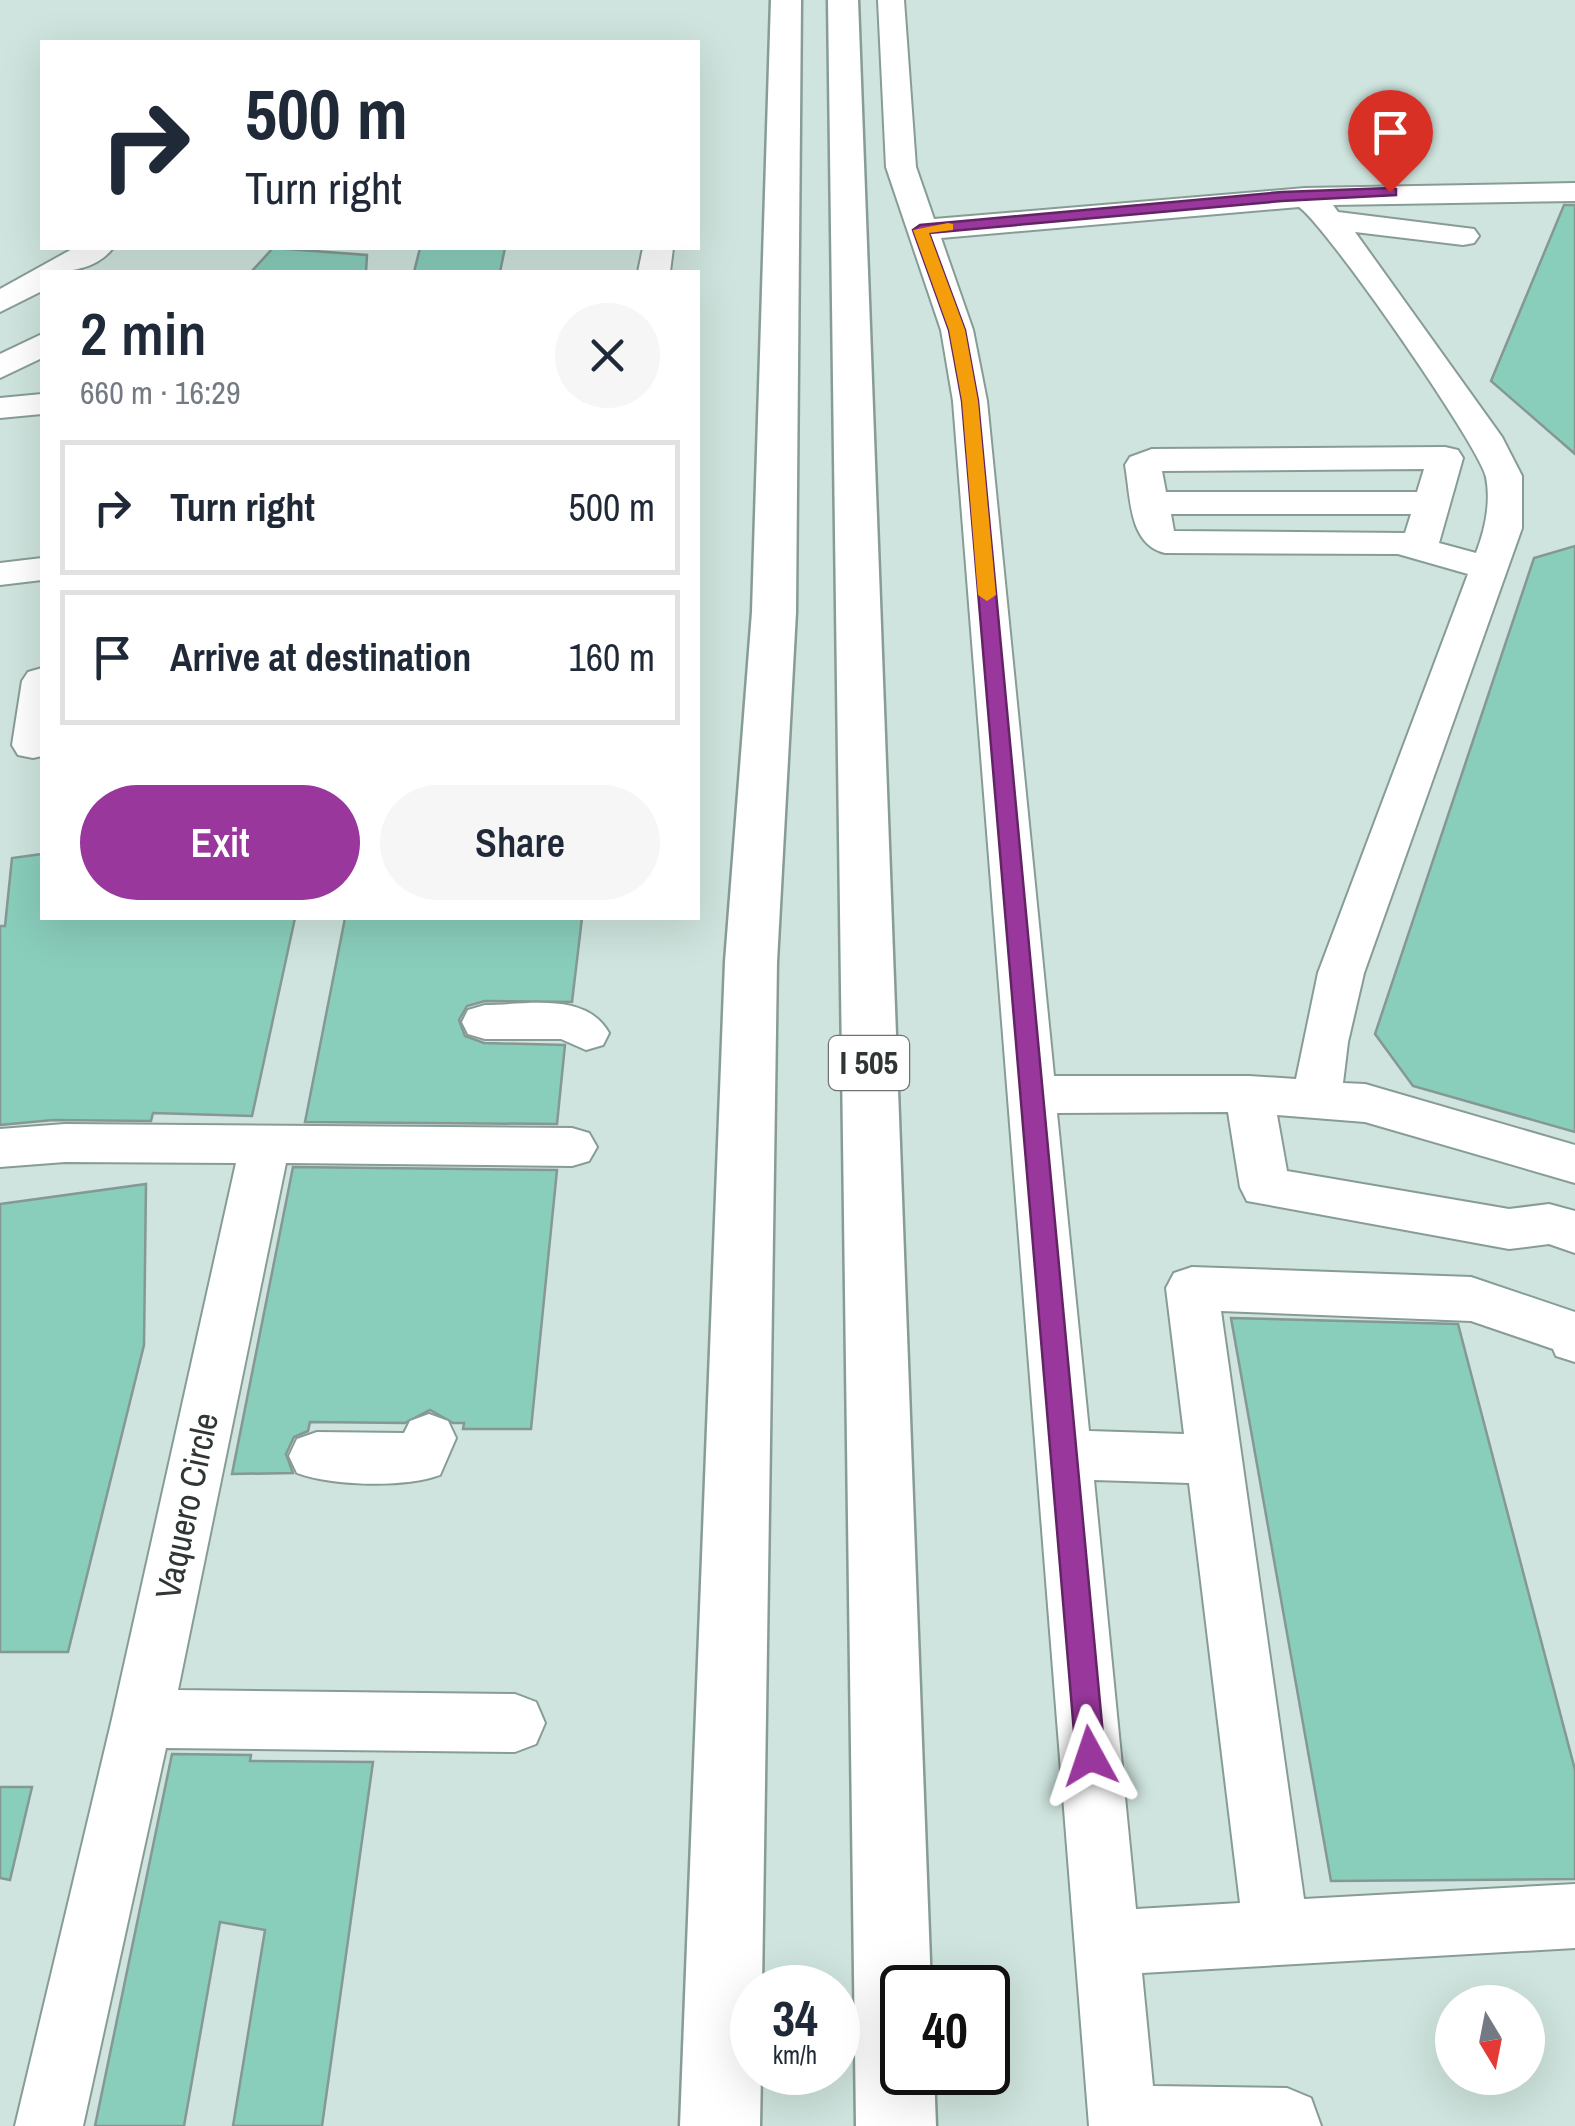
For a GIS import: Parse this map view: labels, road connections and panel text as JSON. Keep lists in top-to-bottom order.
{
  "streets": {
    "highway": ["I 505"],
    "street": ["Vaquero Circle"]
  },
  "north": "bottom",
  "page": {
    "turn": ["500 m", "Turn right"],
    "heading": ["2 min", "660 m · 16:29"],
    "list": [
      {
        "name": "Turn right",
        "value": "500 m"
      },
      {
        "name": "Arrive at destination",
        "value": "160 m"
      }
    ],
    "buttons": ["Exit", "Share"],
    "speed": "34 km/h",
    "limit": "40"
  }
}
